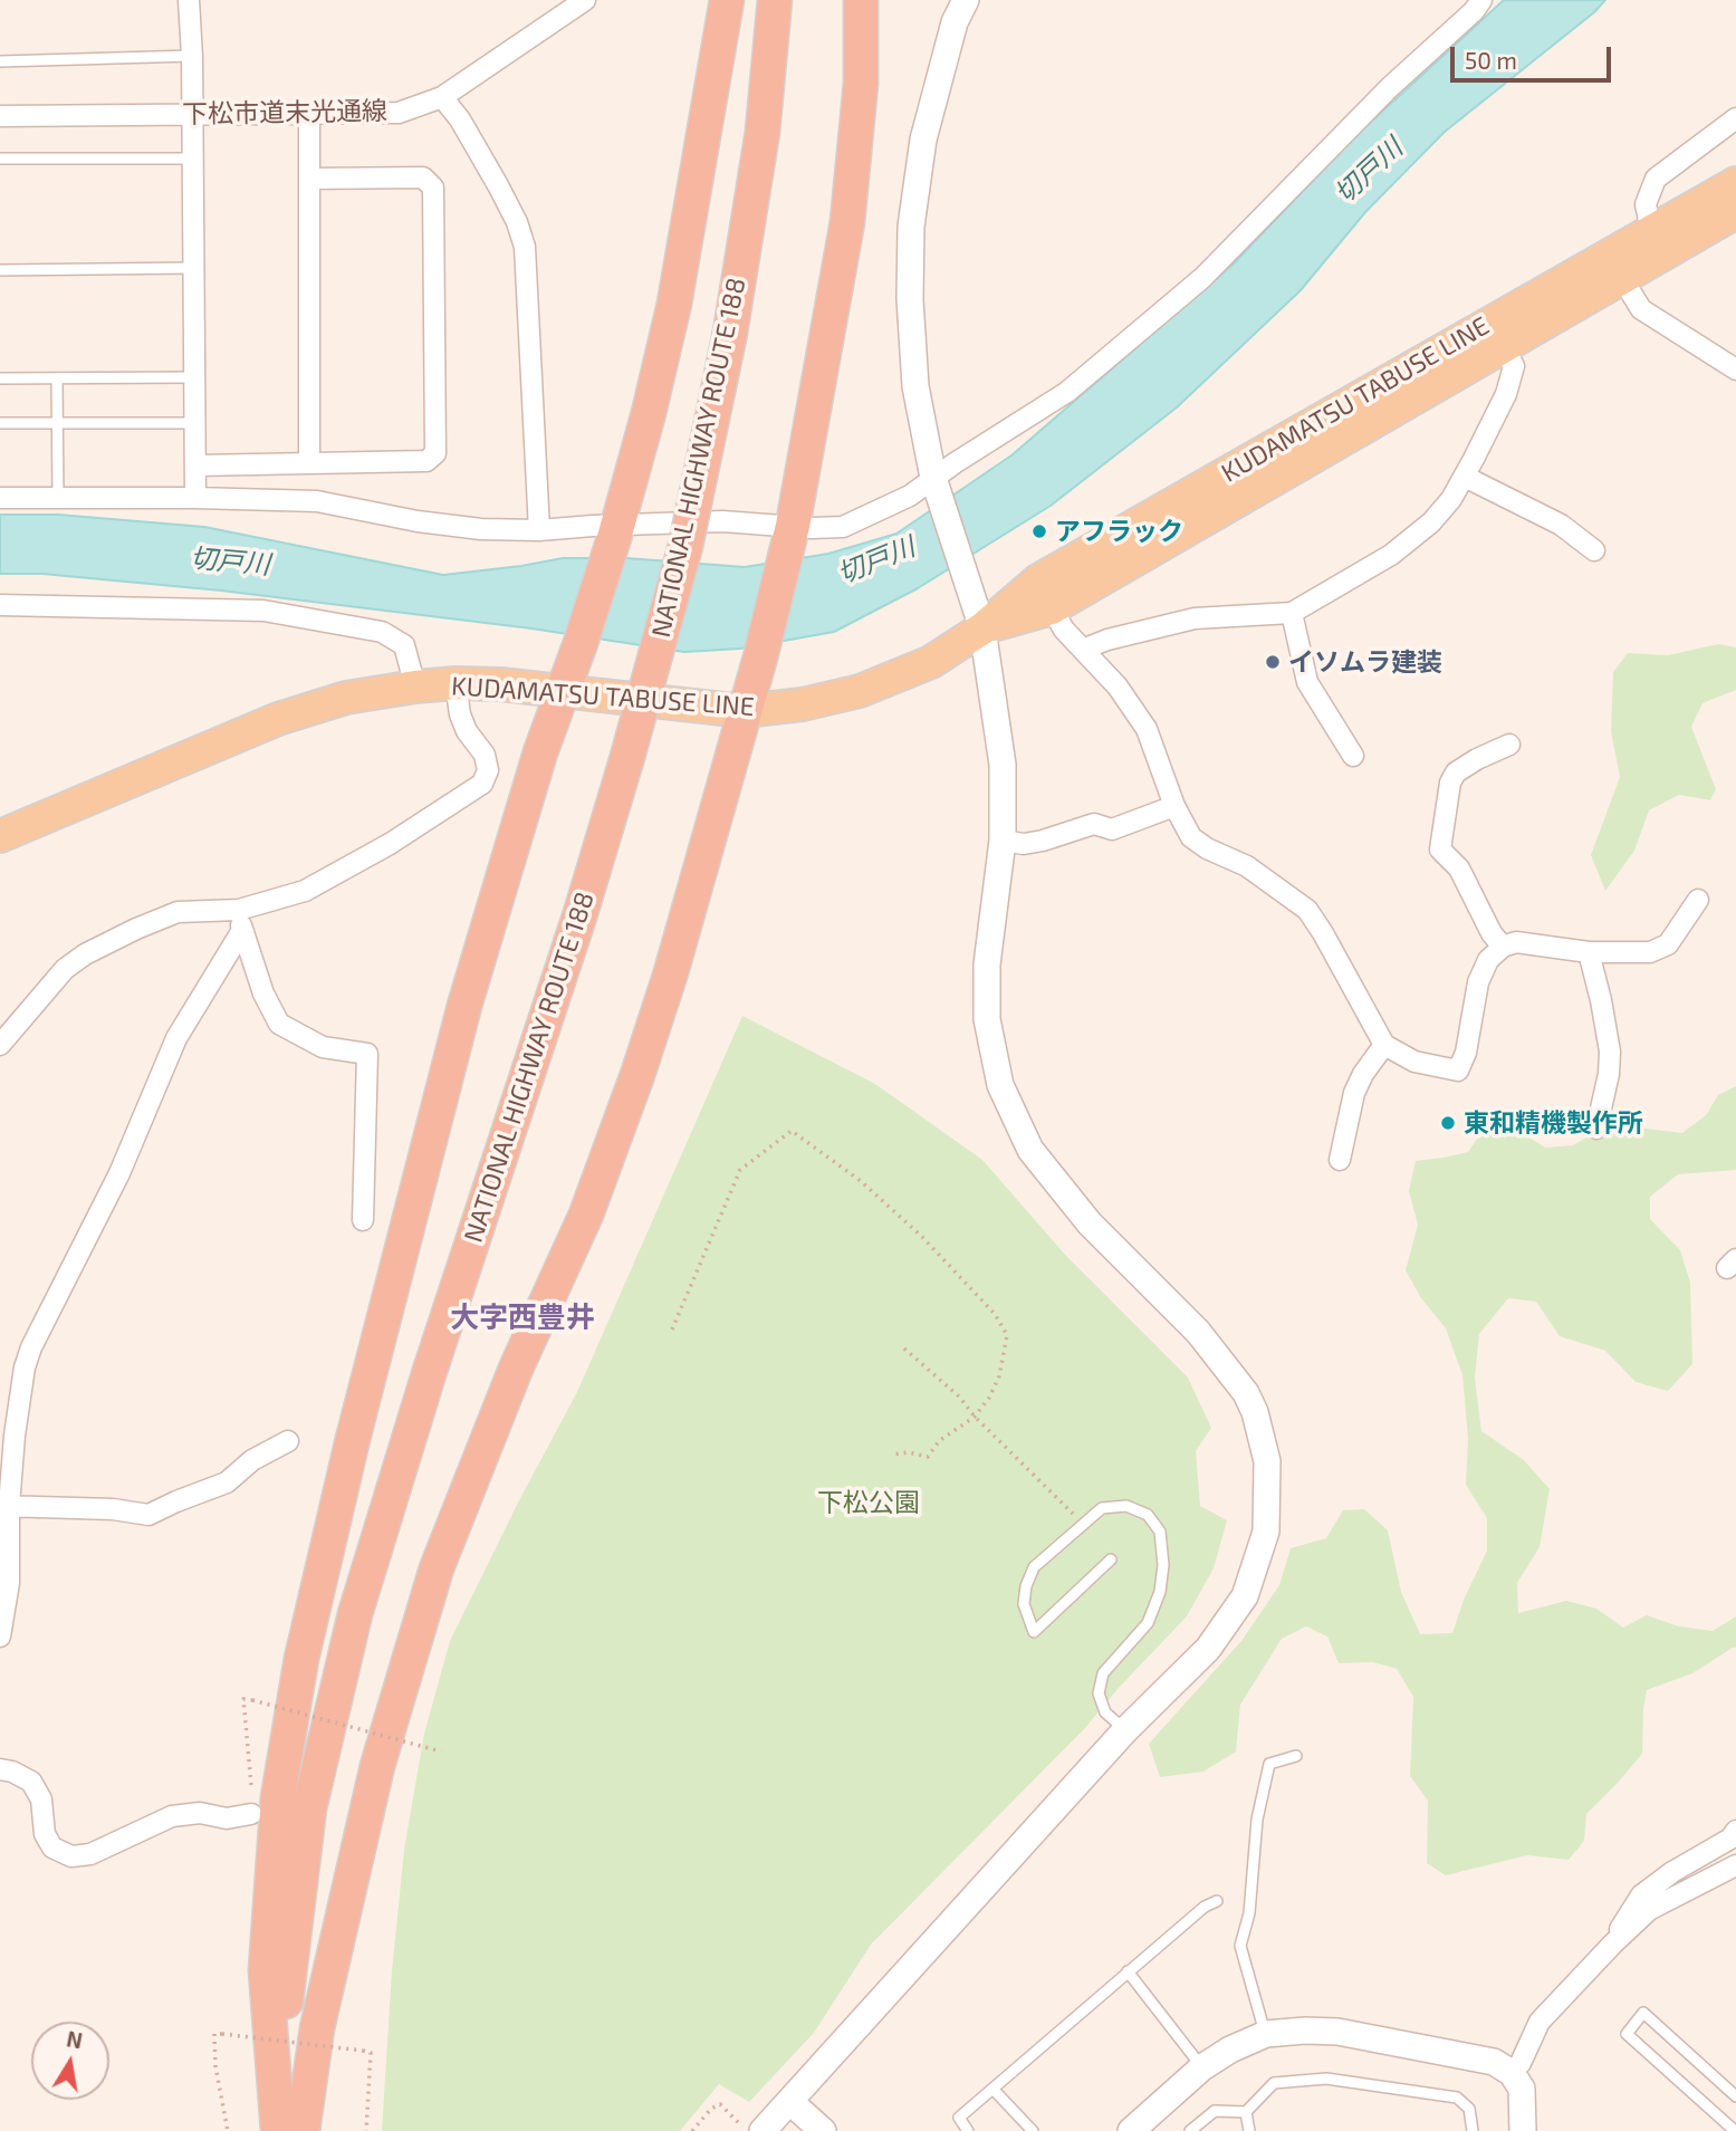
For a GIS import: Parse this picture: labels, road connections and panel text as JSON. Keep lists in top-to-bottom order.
{
  "streets": {
    "highway": ["NATIONAL HIGHWAY ROUTE 188"],
    "main road": ["KUDAMATSU TABUSE LINE"],
    "street": ["下松市道末光通線"]
  },
  "districts": ["大字西豊井"],
  "water": ["切戸川"],
  "parks": ["下松公園"],
  "places": ["アフラック", "イソムラ建装", "東和精機製作所"],
  "scale_bar": "50 m",
  "north": "top"
}
